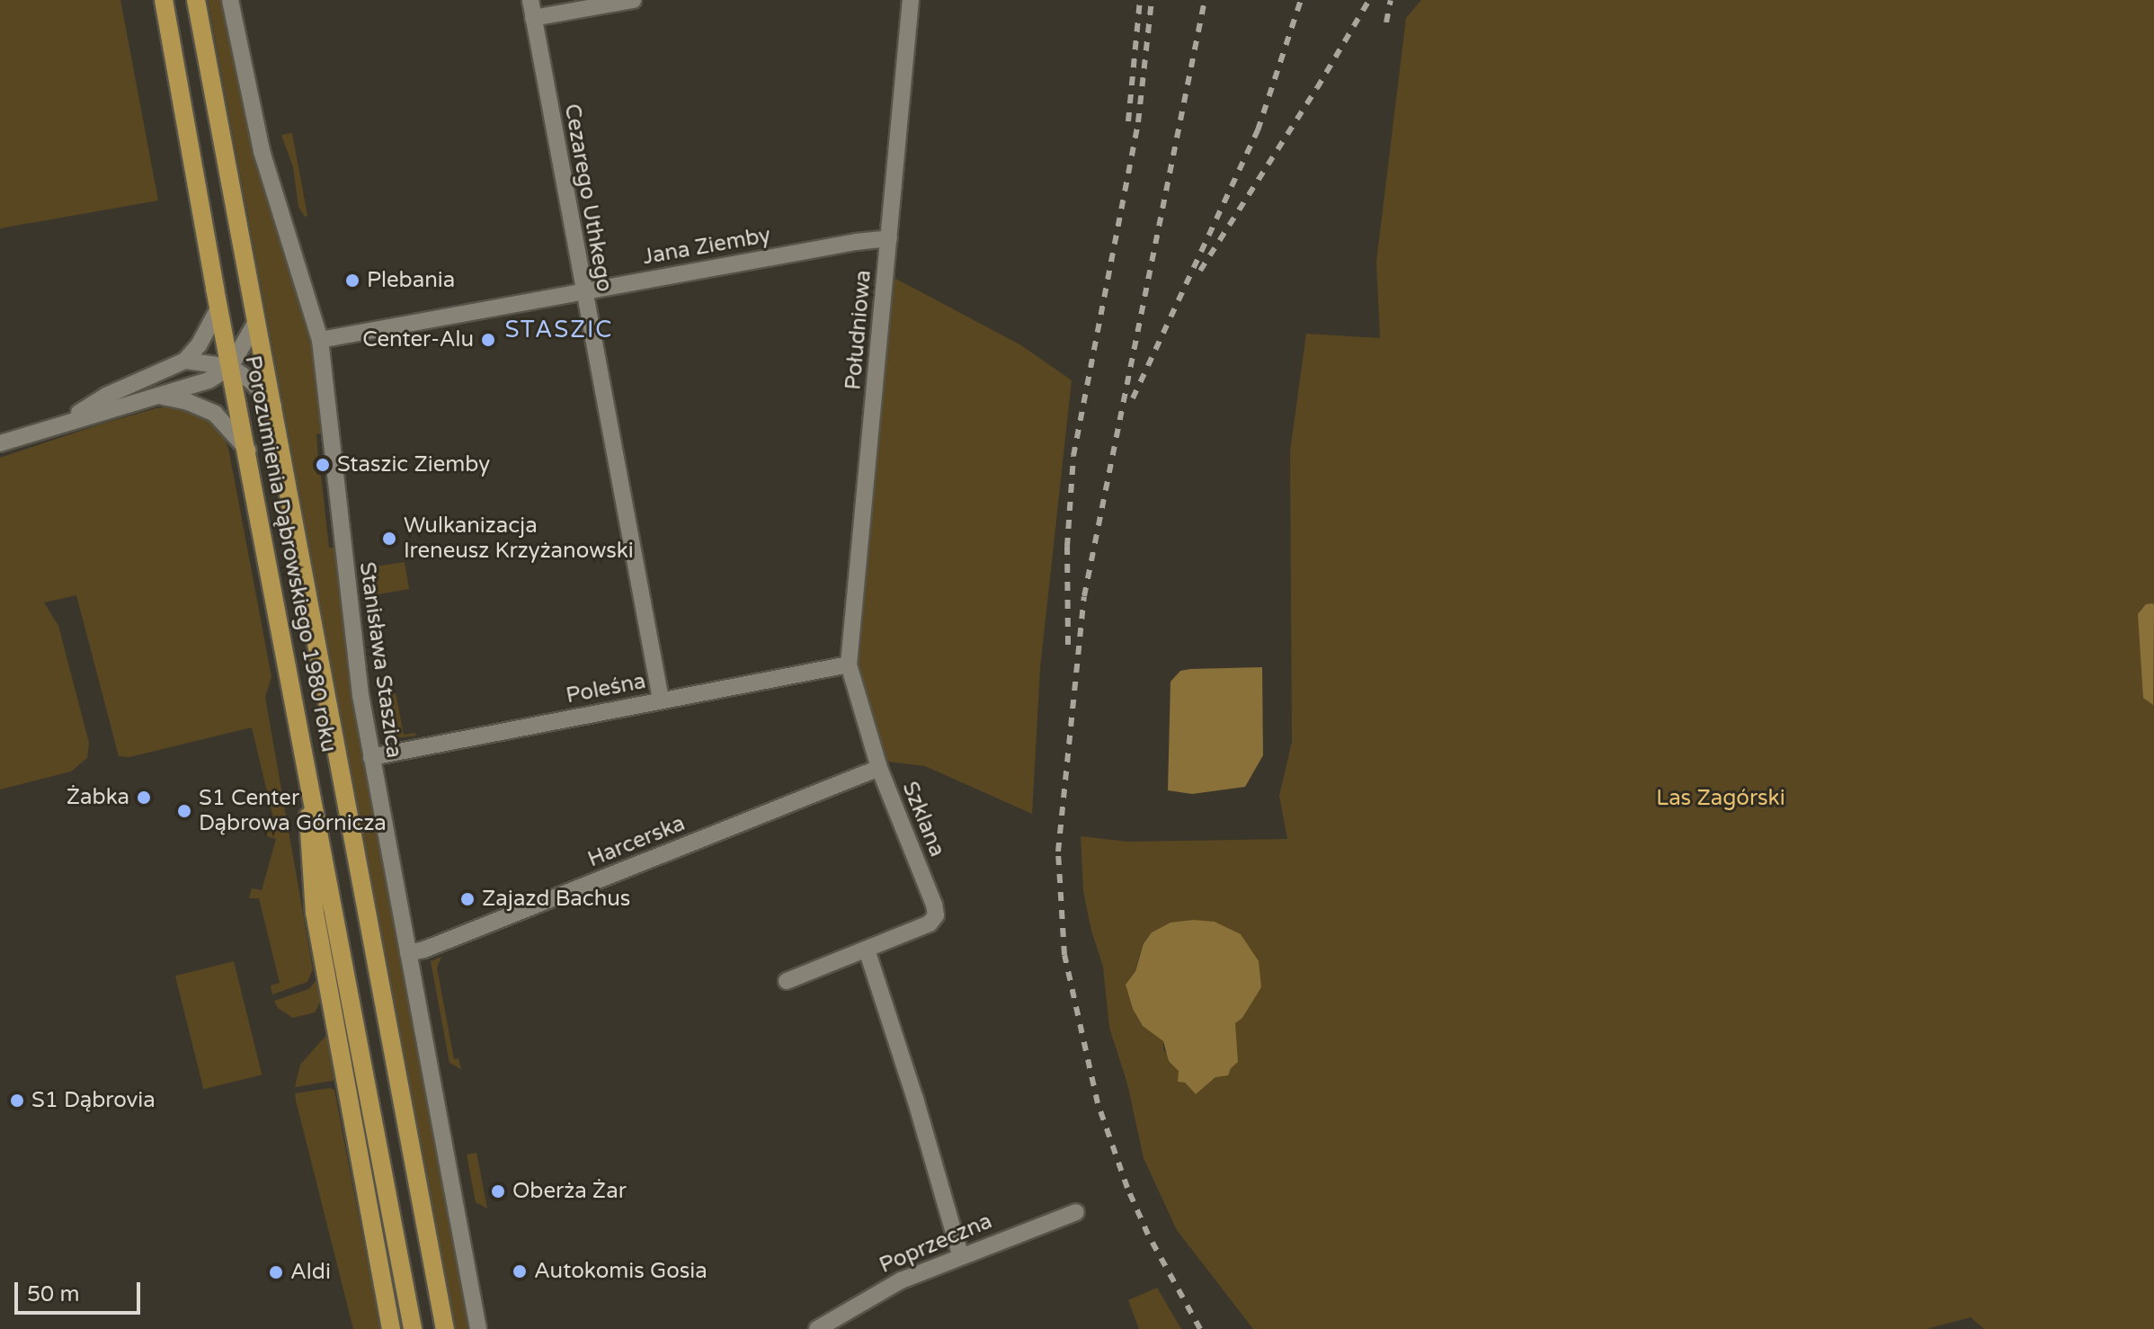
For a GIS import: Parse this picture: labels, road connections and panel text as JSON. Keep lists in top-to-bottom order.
{
  "streets": {
    "main road": ["Porozumienia Dąbrowskiego 1980 roku"],
    "street": [
      "Cezarego Uthkego",
      "Jana Ziemby",
      "Południowa",
      "Stanisława Staszica",
      "Poleśna",
      "Szklana",
      "Harcerska",
      "Poprzeczna"
    ]
  },
  "crossings": [
    ["Cezarego Uthkego", "Jana Ziemby"],
    ["Cezarego Uthkego", "Poleśna"],
    ["Jana Ziemby", "Południowa"],
    ["Jana Ziemby", "Stanisława Staszica"],
    ["Południowa", "Poleśna"],
    ["Południowa", "Szklana"],
    ["Stanisława Staszica", "Poleśna"],
    ["Stanisława Staszica", "Harcerska"],
    ["Poleśna", "Szklana"],
    ["Szklana", "Harcerska"]
  ],
  "districts": ["STASZIC"],
  "parks": ["Las Zagórski"],
  "places": [
    "Plebania",
    "Center-Alu",
    "Staszic Ziemby",
    "Wulkanizacja Ireneusz Krzyżanowski",
    "Żabka",
    "S1 Center Dąbrowa Górnicza",
    "Zajazd Bachus",
    "S1 Dąbrovia",
    "Oberża Żar",
    "Autokomis Gosia",
    "Aldi"
  ],
  "scale_bar": "50 m"
}
